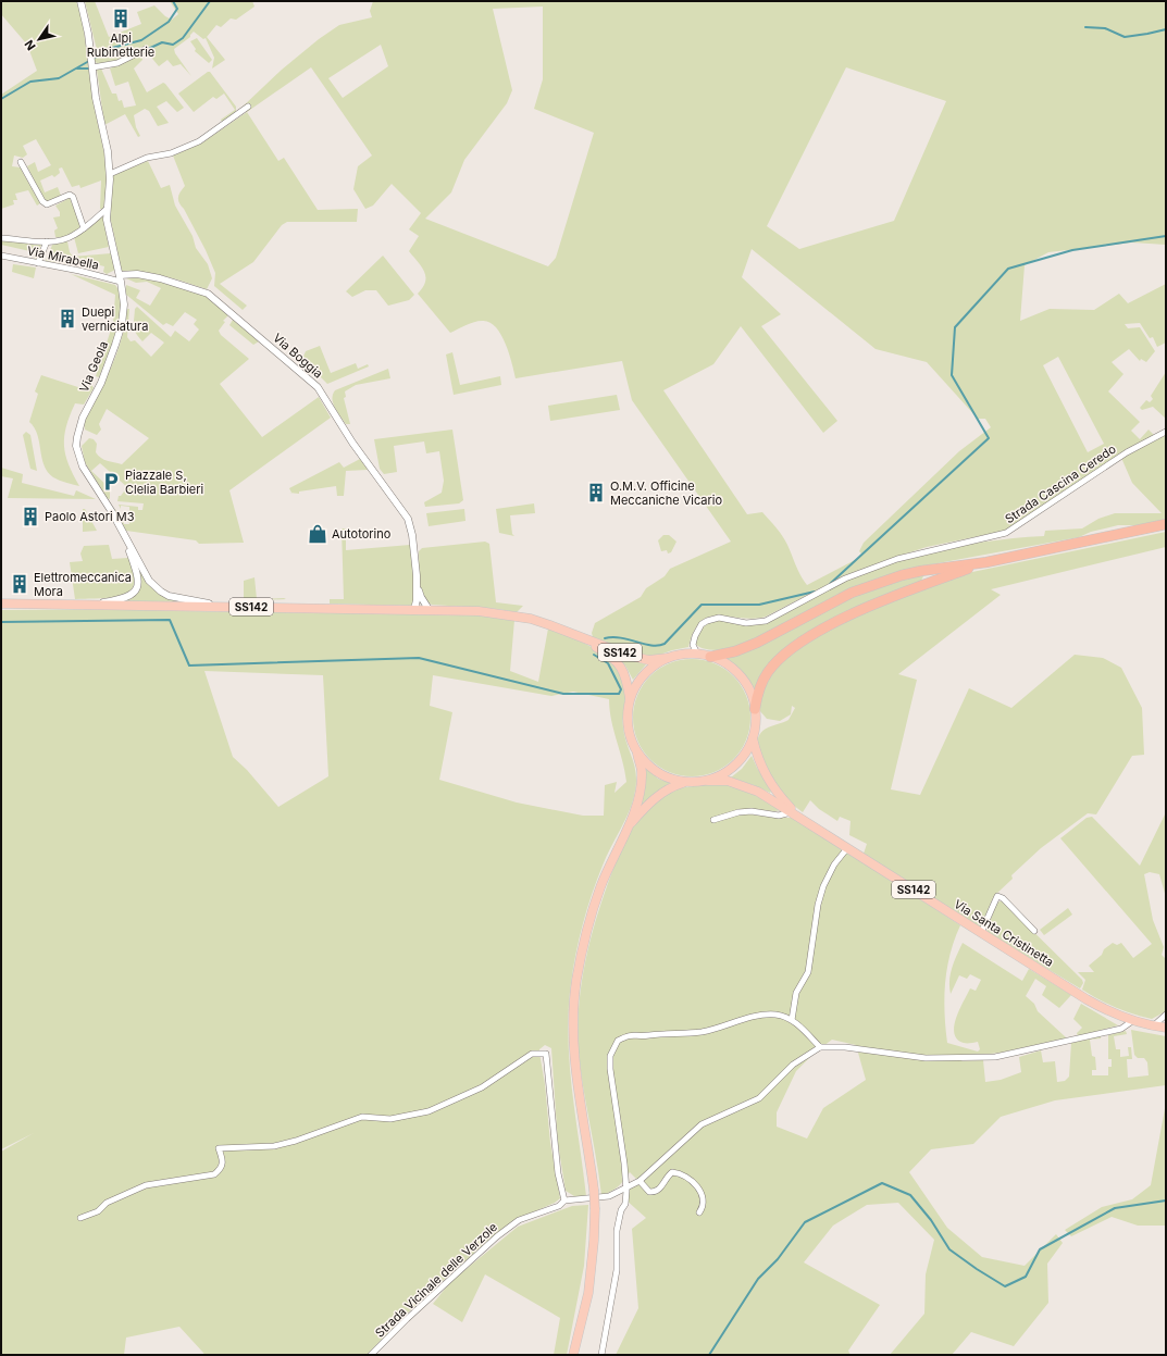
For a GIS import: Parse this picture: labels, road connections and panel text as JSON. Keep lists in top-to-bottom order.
{
  "streets": {
    "main road": ["SS142", "Via Santa Cristinetta"],
    "street": [
      "Via Mirabella",
      "Via Boggia",
      "Via Geola",
      "Strada Cascina Ceredo",
      "Strada Vicinale delle Verzole"
    ]
  },
  "crossings": [
    ["Via Mirabella", "Via Boggia"],
    ["Via Mirabella", "Via Geola"],
    ["Via Boggia", "Via Geola"],
    ["Via Boggia", "SS142"],
    ["Via Geola", "SS142"],
    ["Strada Cascina Ceredo", "SS142"],
    ["Strada Cascina Ceredo", "Via Santa Cristinetta"],
    ["SS142", "Via Santa Cristinetta"]
  ],
  "places": {
    "building": [
      "Alpi Rubinetterie",
      "Duepi verniciatura",
      "O.M.V. Officine Meccaniche Vicario",
      "Paolo Astori M3",
      "Elettromeccanica Mora"
    ],
    "parking": ["Piazzale S, Clelia Barbieri"],
    "shop": ["Autotorino"]
  },
  "north": "bottom left"
}
